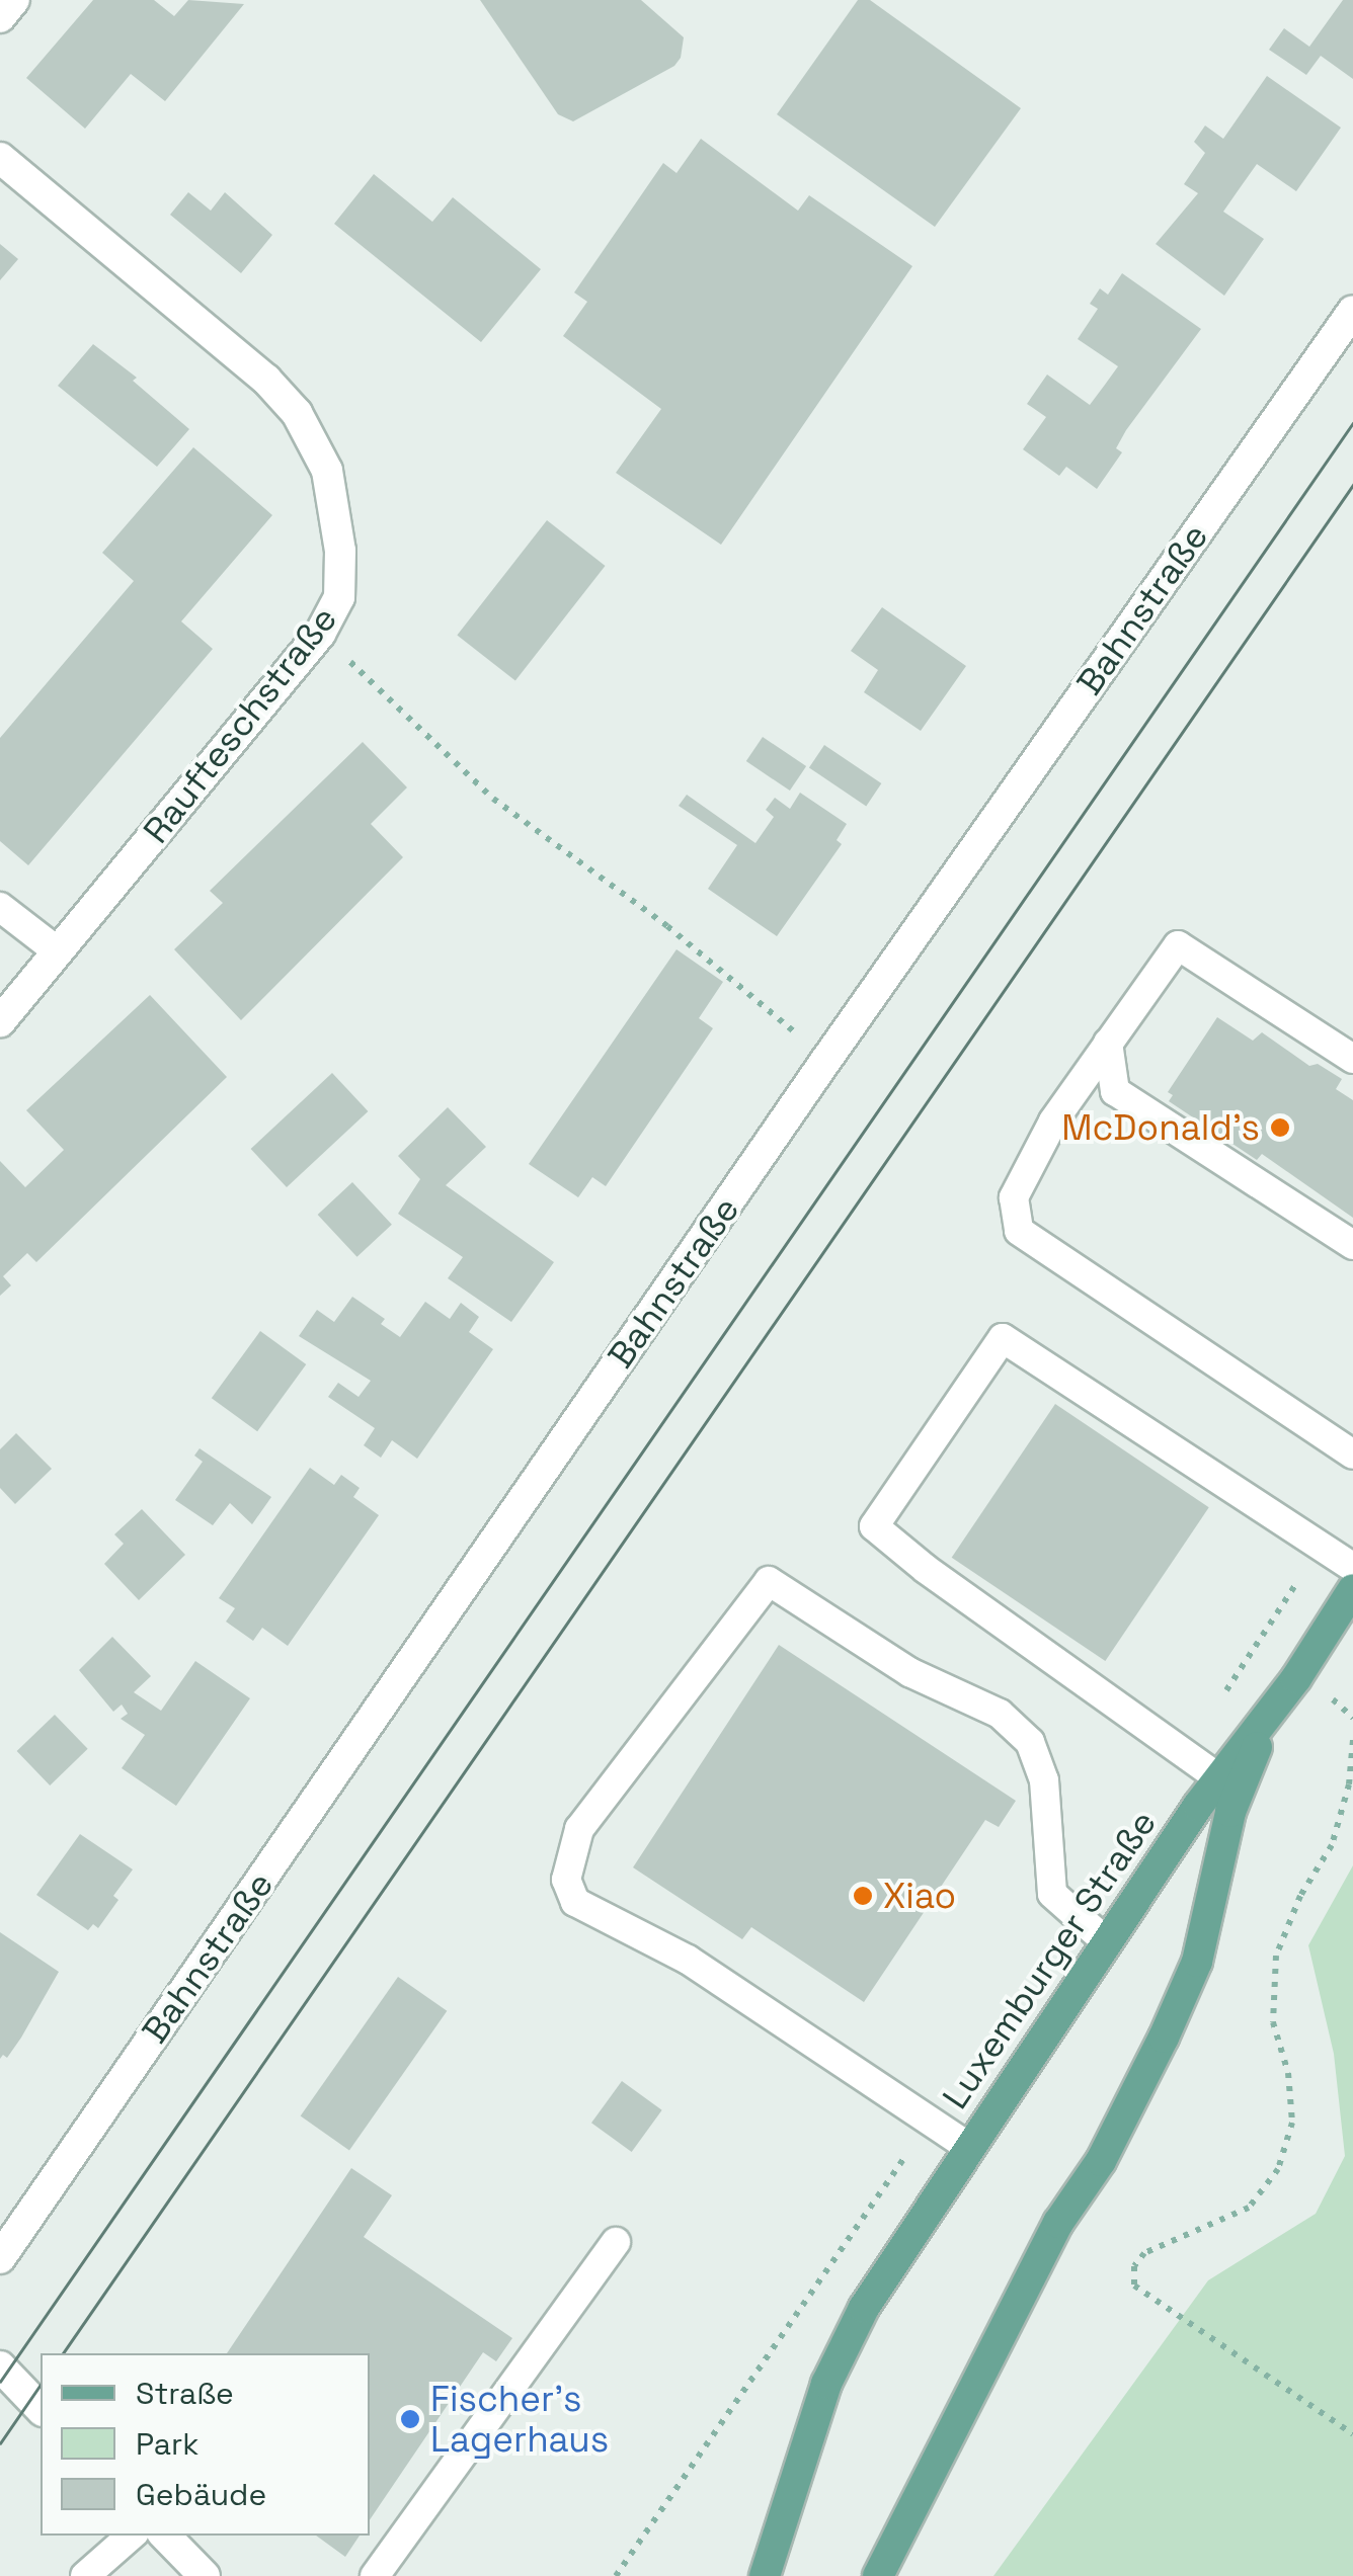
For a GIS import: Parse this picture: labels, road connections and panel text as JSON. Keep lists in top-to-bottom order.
{
  "streets": {
    "main road": ["Luxemburger Straße"],
    "street": ["Bahnstraße", "Raufteschstraße"]
  },
  "places": ["McDonald's", "Xiao", "Fischer’s Lagerhaus"],
  "legend": ["Straße", "Park", "Gebäude"]
}
